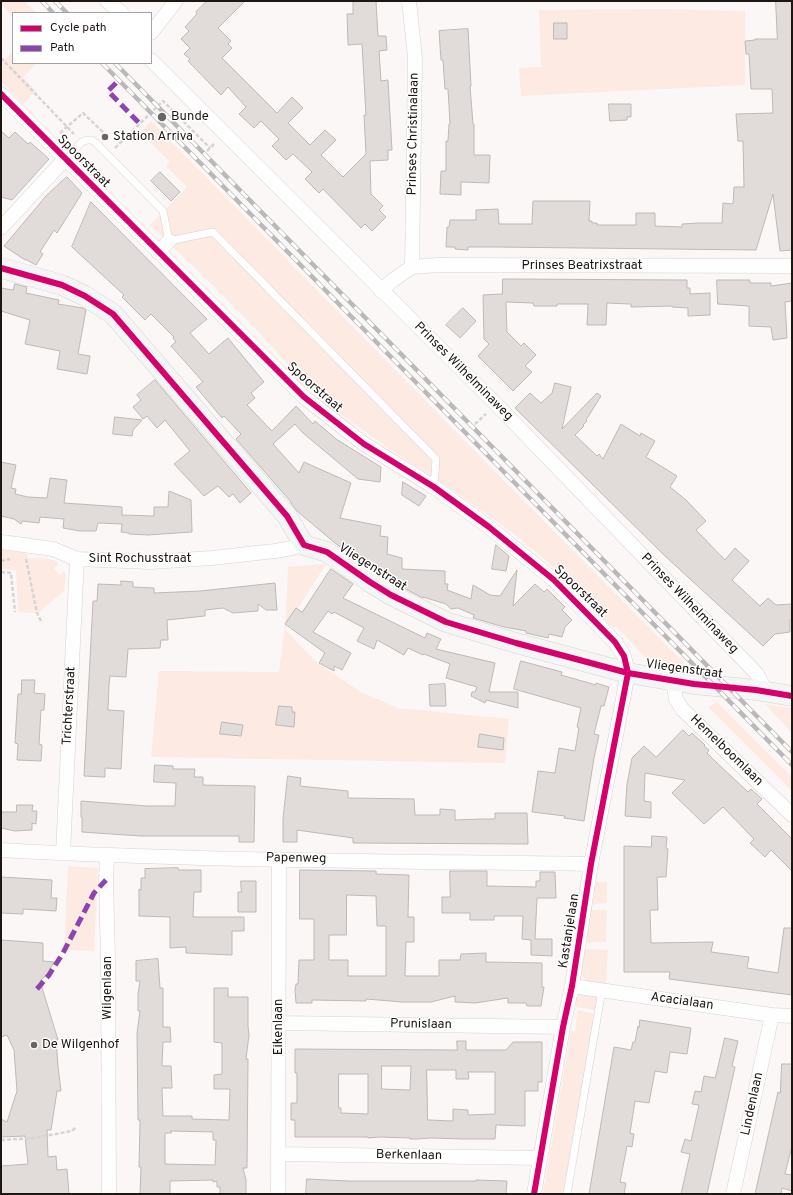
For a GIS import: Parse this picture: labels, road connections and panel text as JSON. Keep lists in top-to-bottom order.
{
  "streets": {
    "main road": ["Vliegenstraat"],
    "street": [
      "Prinses Christinalaan",
      "Spoorstraat",
      "Prinses Beatrixstraat",
      "Prinses Wilhelminaweg",
      "Sint Rochusstraat",
      "Trichterstraat",
      "Hemelboomlaan",
      "Papenweg",
      "Kastanjelaan",
      "Wilgenlaan",
      "Acacialaan",
      "Prunislaan",
      "Eikenlaan",
      "Lindenlaan",
      "Berkenlaan"
    ]
  },
  "crossings": [
    ["Prinses Christinalaan", "Prinses Beatrixstraat"],
    ["Spoorstraat", "Vliegenstraat"],
    ["Spoorstraat", "Kastanjelaan"],
    ["Prinses Beatrixstraat", "Prinses Wilhelminaweg"],
    ["Prinses Wilhelminaweg", "Vliegenstraat"],
    ["Sint Rochusstraat", "Vliegenstraat"],
    ["Sint Rochusstraat", "Trichterstraat"],
    ["Vliegenstraat", "Hemelboomlaan"],
    ["Vliegenstraat", "Kastanjelaan"],
    ["Trichterstraat", "Papenweg"],
    ["Papenweg", "Kastanjelaan"],
    ["Papenweg", "Wilgenlaan"],
    ["Papenweg", "Eikenlaan"],
    ["Kastanjelaan", "Acacialaan"],
    ["Kastanjelaan", "Prunislaan"],
    ["Kastanjelaan", "Berkenlaan"],
    ["Acacialaan", "Lindenlaan"],
    ["Prunislaan", "Eikenlaan"],
    ["Eikenlaan", "Berkenlaan"]
  ],
  "places": ["Bunde", "Station Arriva", "De Wilgenhof"],
  "legend": ["Cycle path", "Path"]
}
